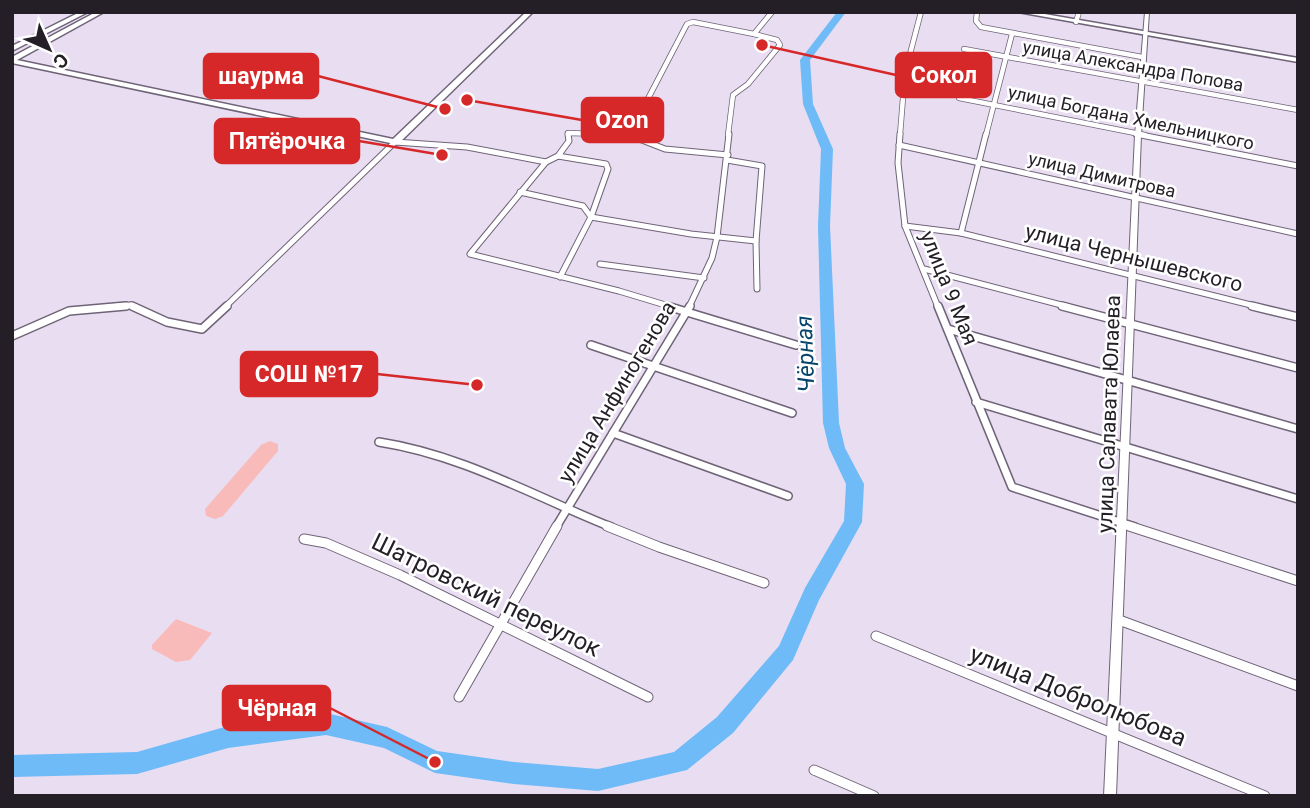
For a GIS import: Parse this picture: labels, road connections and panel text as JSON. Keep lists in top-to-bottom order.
{
  "streets": {
    "street": [
      "улица Александра Попова",
      "улица Богдана Хмельницкого",
      "улица Димитрова",
      "улица Чернышевского",
      "улица 9 Мая",
      "улица Анфиногенова",
      "улица Салавата Юлаева",
      "Шатровский переулок",
      "улица Добролюбова"
    ]
  },
  "crossings": [
    ["улица Александра Попова", "улица Салавата Юлаева"],
    ["улица Богдана Хмельницкого", "улица Салавата Юлаева"],
    ["улица Димитрова", "улица 9 Мая"],
    ["улица Димитрова", "улица Салавата Юлаева"],
    ["улица Чернышевского", "улица 9 Мая"],
    ["улица Чернышевского", "улица Салавата Юлаева"],
    ["улица 9 Мая", "улица Салавата Юлаева"],
    ["улица Анфиногенова", "Шатровский переулок"],
    ["улица Салавата Юлаева", "улица Добролюбова"]
  ],
  "water": ["Чёрная"],
  "places": [
    "Сокол",
    "Ozon",
    "шаурма",
    "Пятёрочка",
    "СОШ №17",
    "Чёрная"
  ],
  "north": "bottom right"
}
